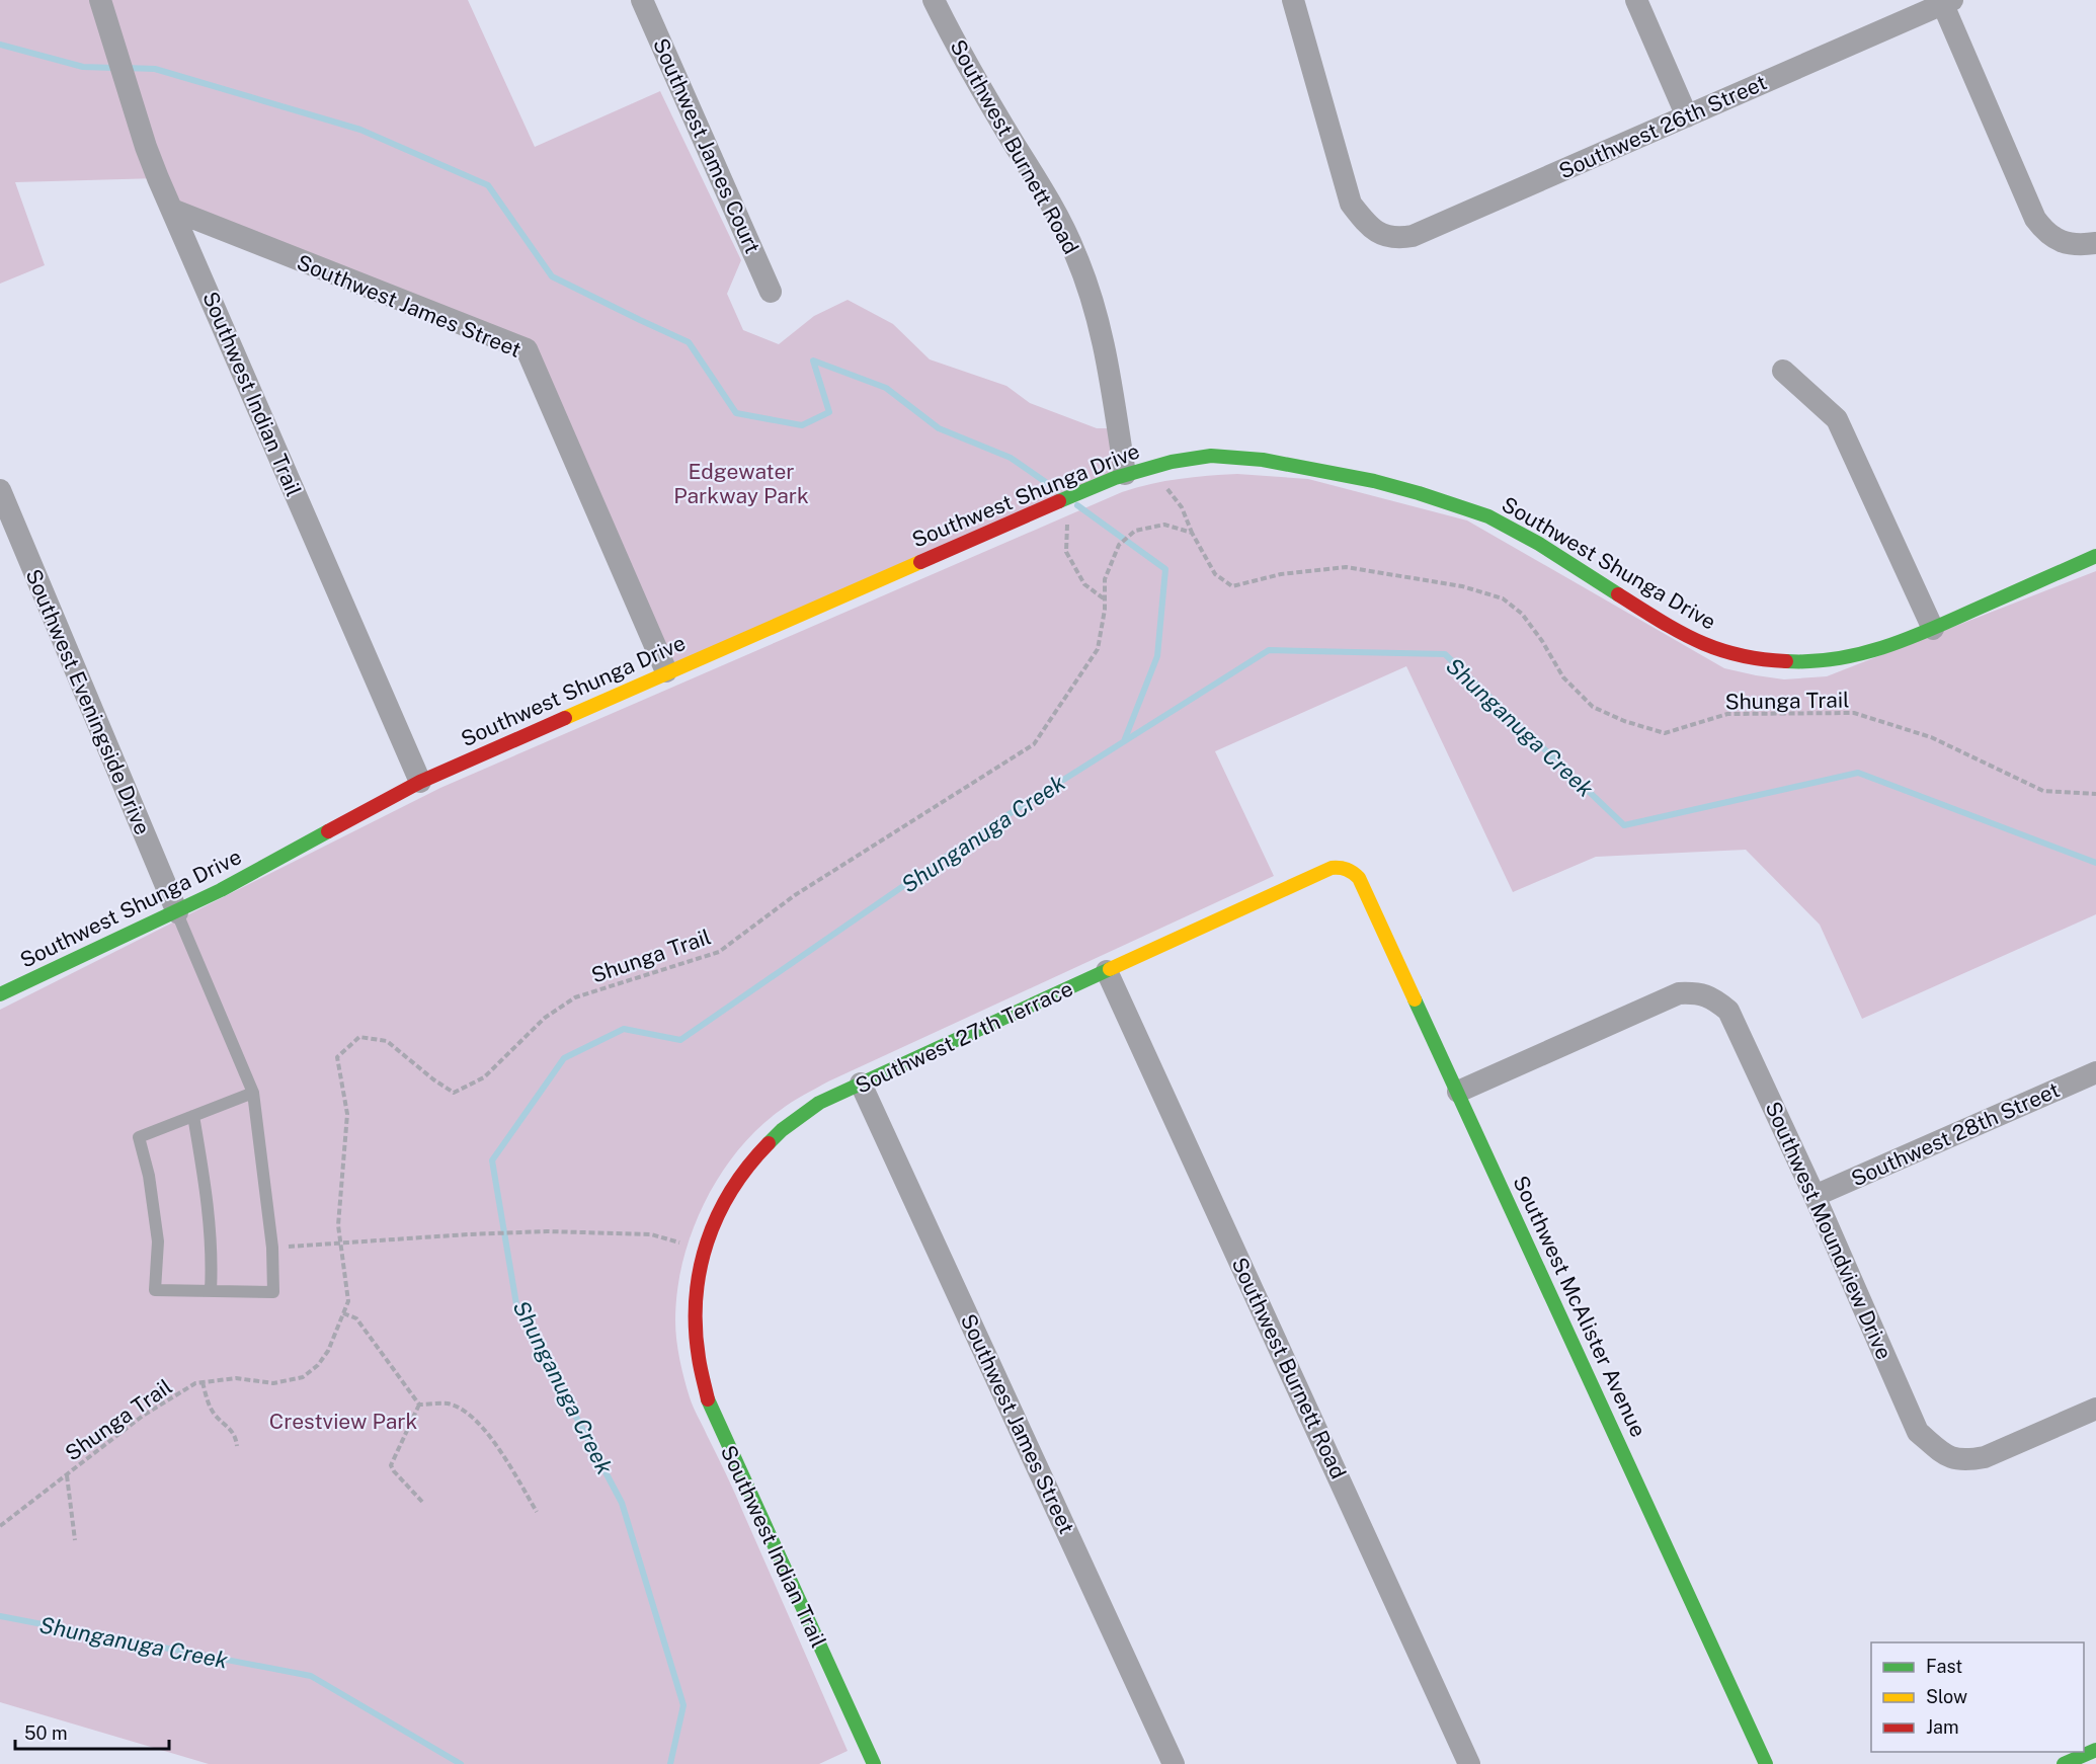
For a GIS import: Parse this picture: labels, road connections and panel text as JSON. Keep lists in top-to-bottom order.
{
  "streets": {
    "street": [
      "Southwest 26th Street",
      "Southwest James Court",
      "Southwest Burnett Road",
      "Southwest James Street",
      "Southwest Indian Trail",
      "Southwest Shunga Drive",
      "Southwest Eveningside Drive",
      "Southwest 27th Terrace",
      "Southwest 28th Street",
      "Southwest Moundview Drive",
      "Southwest McAlister Avenue"
    ],
    "path": ["Shunga Trail"]
  },
  "crossings": [
    ["Southwest Burnett Road", "Southwest Shunga Drive"],
    ["Southwest Burnett Road", "Southwest 27th Terrace"],
    ["Southwest James Street", "Southwest Indian Trail"],
    ["Southwest James Street", "Southwest Shunga Drive"],
    ["Southwest James Street", "Southwest 27th Terrace"],
    ["Southwest Indian Trail", "Southwest Shunga Drive"],
    ["Southwest Indian Trail", "Southwest 27th Terrace"],
    ["Southwest Shunga Drive", "Southwest Eveningside Drive"],
    ["Southwest 27th Terrace", "Southwest McAlister Avenue"],
    ["Southwest 28th Street", "Southwest Moundview Drive"],
    ["Southwest Moundview Drive", "Southwest McAlister Avenue"]
  ],
  "water": ["Shunganuga Creek"],
  "parks": ["Edgewater Parkway Park", "Crestview Park"],
  "legend": ["Fast", "Slow", "Jam"],
  "scale_bar": "50 m"
}
